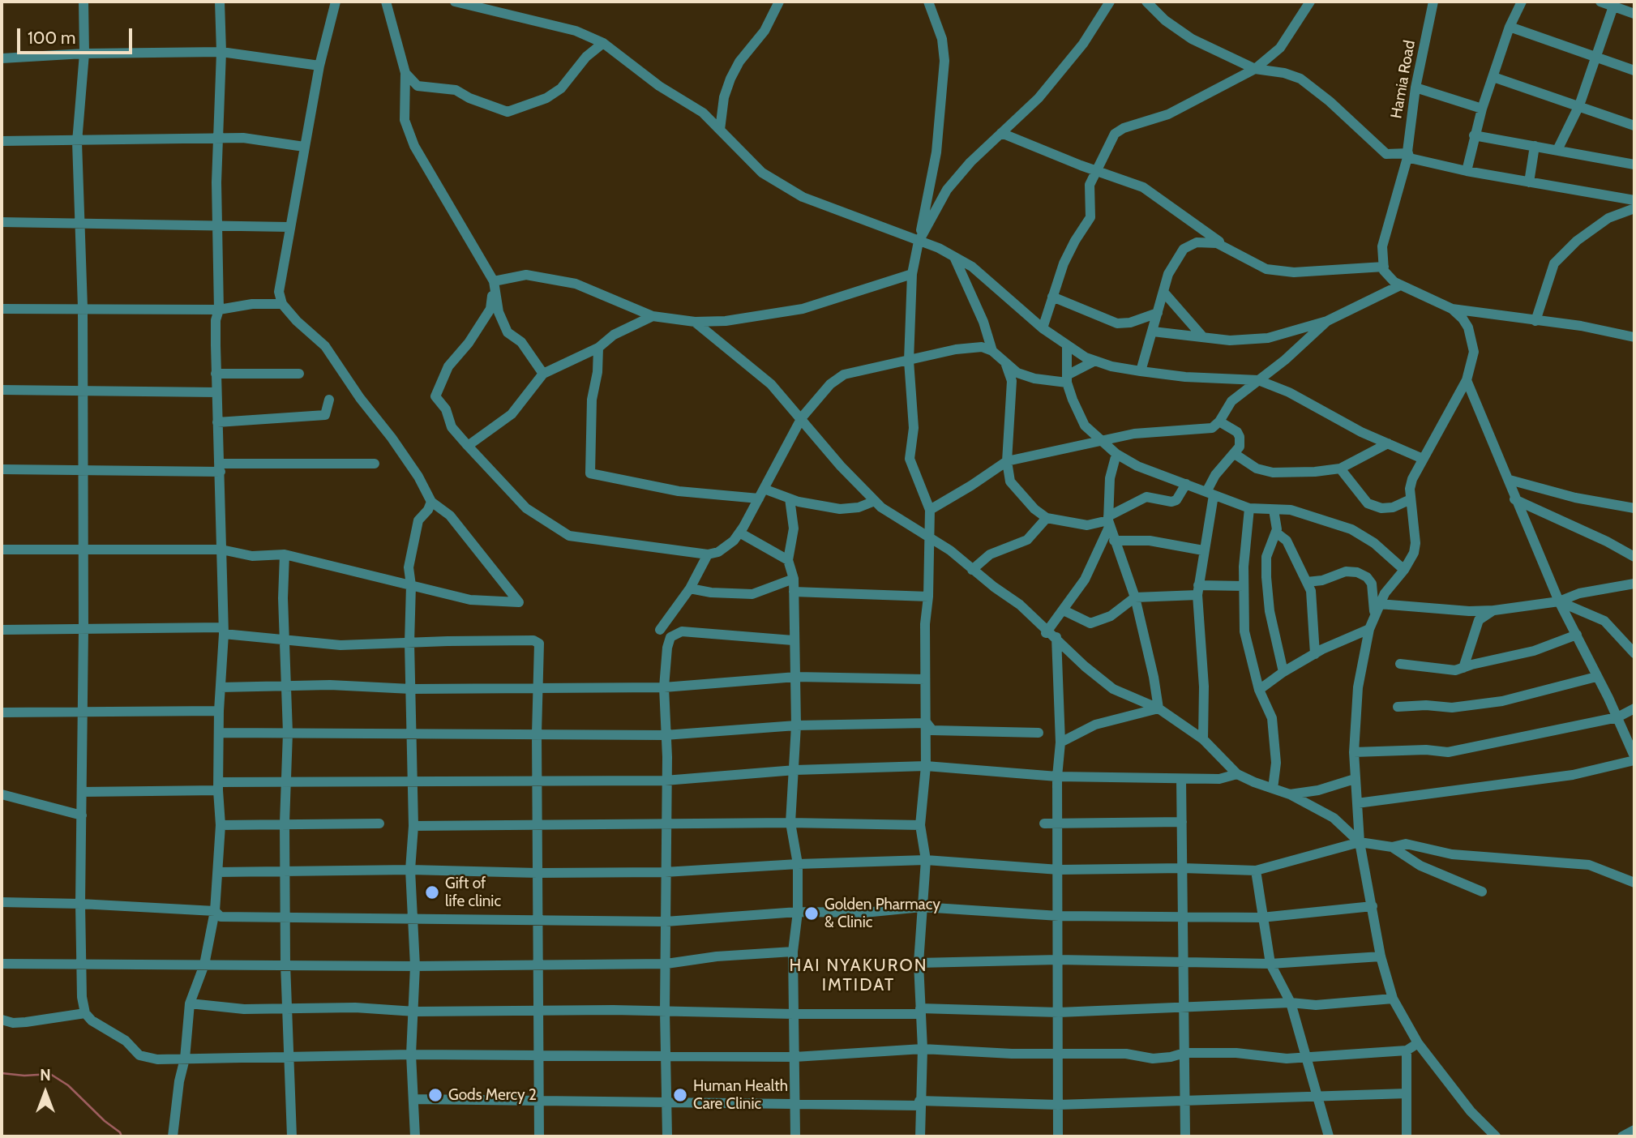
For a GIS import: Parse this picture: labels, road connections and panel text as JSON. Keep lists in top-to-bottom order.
{
  "streets": {
    "street": ["Hamia Road"]
  },
  "districts": ["HAI NYAKURON IMTIDAT"],
  "places": [
    "Gift of life clinic",
    "Golden Pharmacy & Clinic",
    "Gods Mercy 2",
    "Human Health Care Clinic"
  ],
  "scale_bar": "100 m",
  "north": "top"
}
